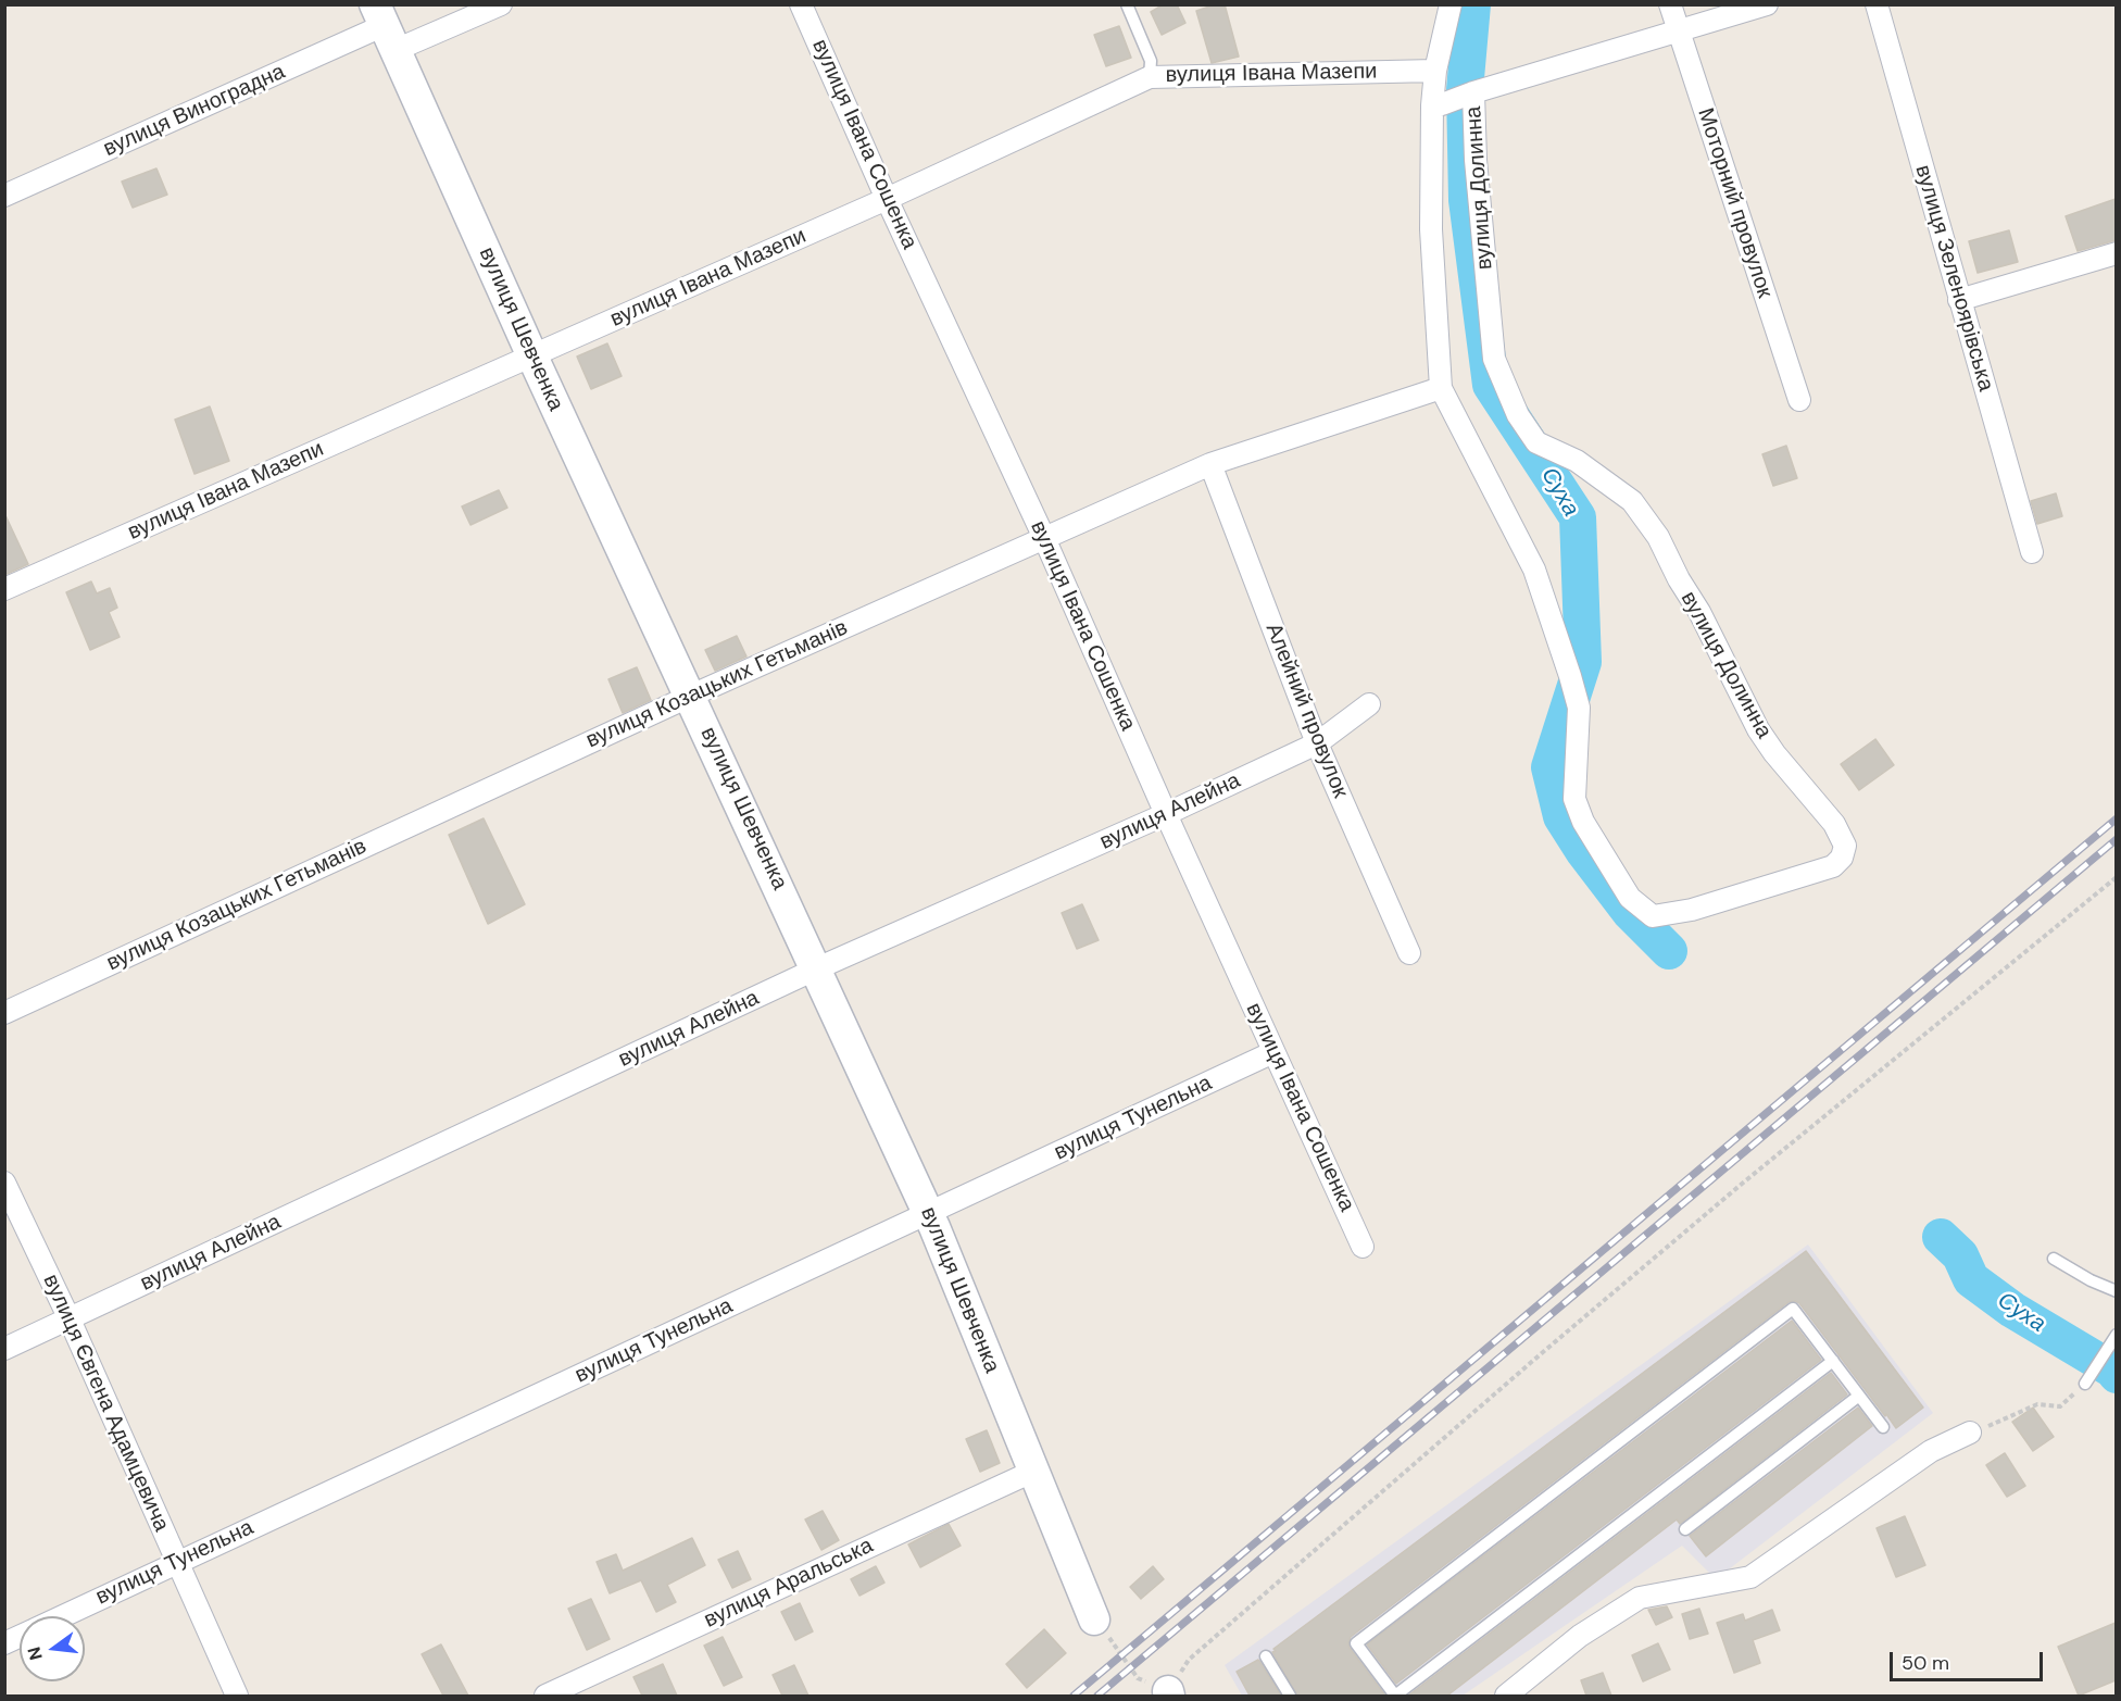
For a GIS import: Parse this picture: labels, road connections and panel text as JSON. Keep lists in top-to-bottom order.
{
  "streets": {
    "street": [
      "вулиця Івана Мазепи",
      "вулиця Виноградна",
      "вулиця Івана Сошенка",
      "вулиця Долинна",
      "Моторний провулок",
      "вулиця Зеленоярівська",
      "вулиця Шевченка",
      "вулиця Козацьких Гетьманів",
      "Алейний провулок",
      "вулиця Алейна",
      "вулиця Тунельна",
      "вулиця Євгена Адамцевича",
      "вулиця Аральська"
    ]
  },
  "crossings": [
    ["вулиця Івана Мазепи", "вулиця Івана Сошенка"],
    ["вулиця Івана Мазепи", "вулиця Долинна"],
    ["вулиця Івана Мазепи", "вулиця Шевченка"],
    ["вулиця Виноградна", "вулиця Шевченка"],
    ["вулиця Івана Сошенка", "вулиця Козацьких Гетьманів"],
    ["вулиця Івана Сошенка", "вулиця Алейна"],
    ["вулиця Івана Сошенка", "вулиця Тунельна"],
    ["вулиця Долинна", "вулиця Козацьких Гетьманів"],
    ["вулиця Шевченка", "вулиця Козацьких Гетьманів"],
    ["вулиця Шевченка", "вулиця Алейна"],
    ["вулиця Шевченка", "вулиця Тунельна"],
    ["вулиця Шевченка", "вулиця Аральська"],
    ["вулиця Козацьких Гетьманів", "Алейний провулок"],
    ["Алейний провулок", "вулиця Алейна"],
    ["вулиця Алейна", "вулиця Євгена Адамцевича"],
    ["вулиця Тунельна", "вулиця Євгена Адамцевича"]
  ],
  "water": ["Суха"],
  "scale_bar": "50 m",
  "north": "left"
}
